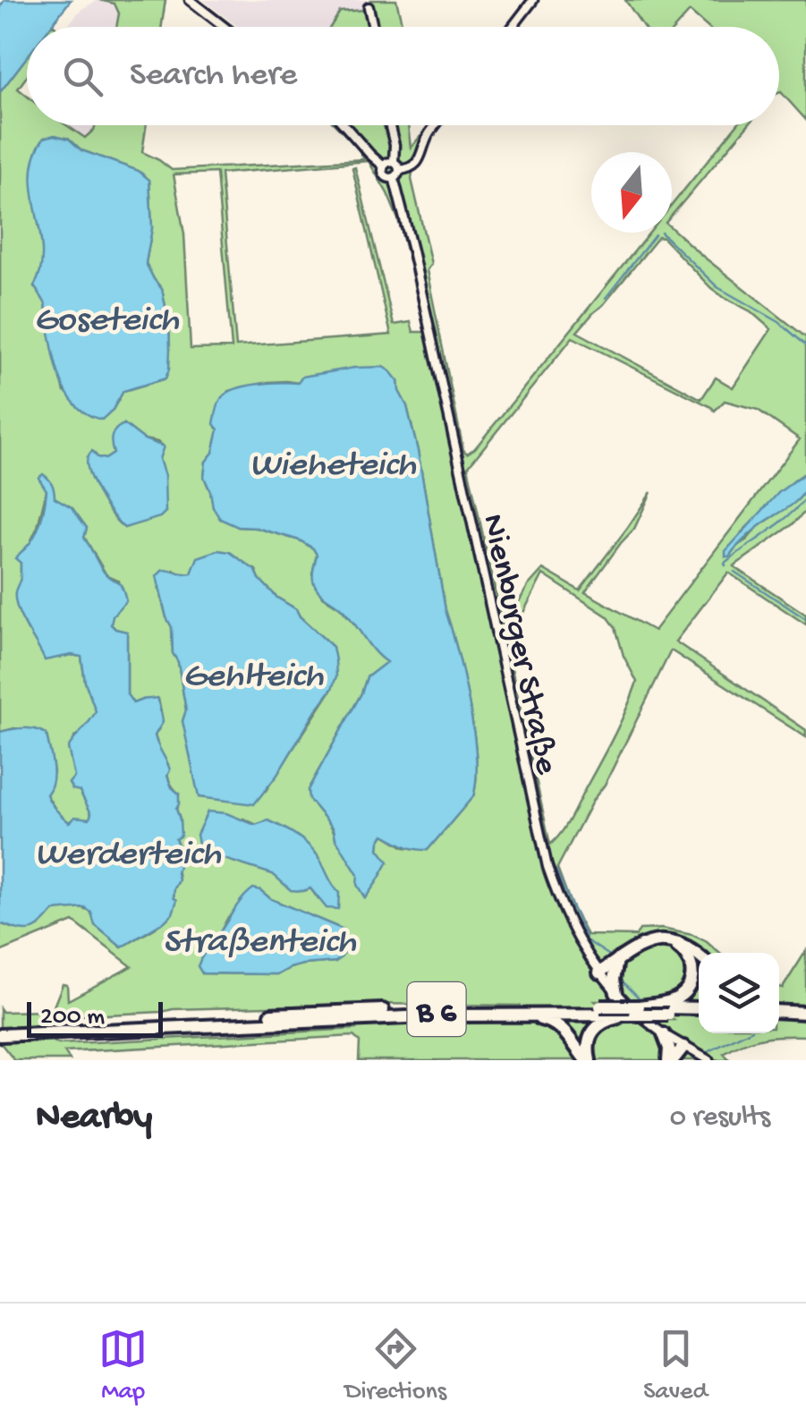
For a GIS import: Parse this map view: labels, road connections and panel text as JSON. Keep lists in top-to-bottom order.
{
  "streets": {
    "highway": ["B 6"],
    "street": ["Nienburger Straße"]
  },
  "water": [
    "Goseteich",
    "Wieheteich",
    "Gehlteich",
    "Werderteich",
    "Straßenteich"
  ],
  "scale_bar": "200 m",
  "north": "bottom",
  "page": {
    "search": "Search here",
    "scale": "200 m",
    "heading": ["Nearby", "0 results"],
    "nav": ["Map", "Directions", "Saved"]
  }
}
